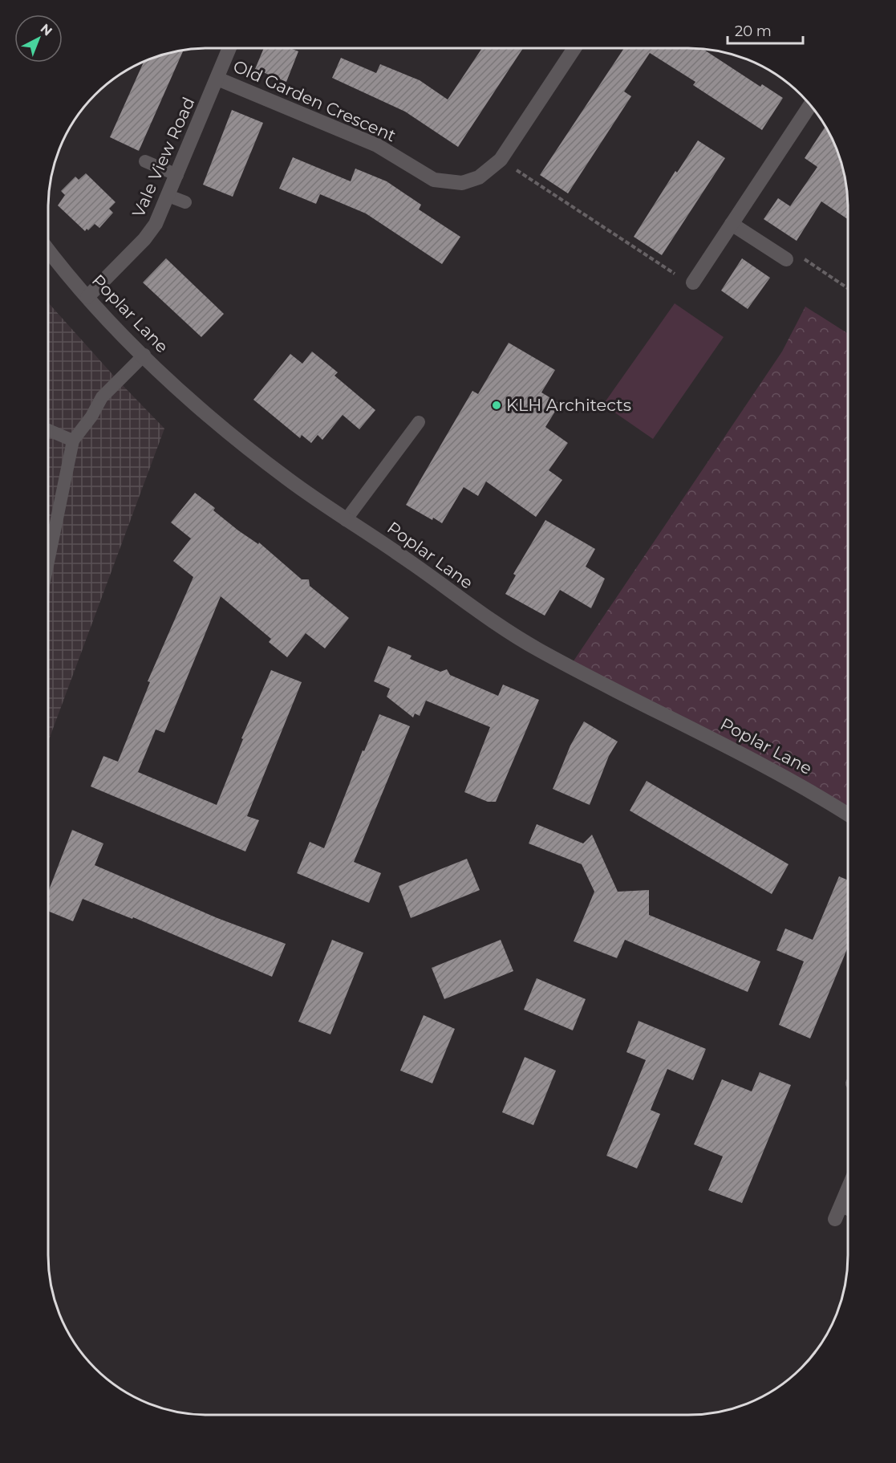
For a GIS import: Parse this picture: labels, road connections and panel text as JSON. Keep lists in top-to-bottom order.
{
  "streets": {
    "street": ["Old Garden Crescent", "Vale View Road", "Poplar Lane"]
  },
  "crossings": [
    ["Old Garden Crescent", "Vale View Road"],
    ["Vale View Road", "Poplar Lane"]
  ],
  "places": ["KLH Architects"],
  "scale_bar": "20 m",
  "north": "top right"
}
